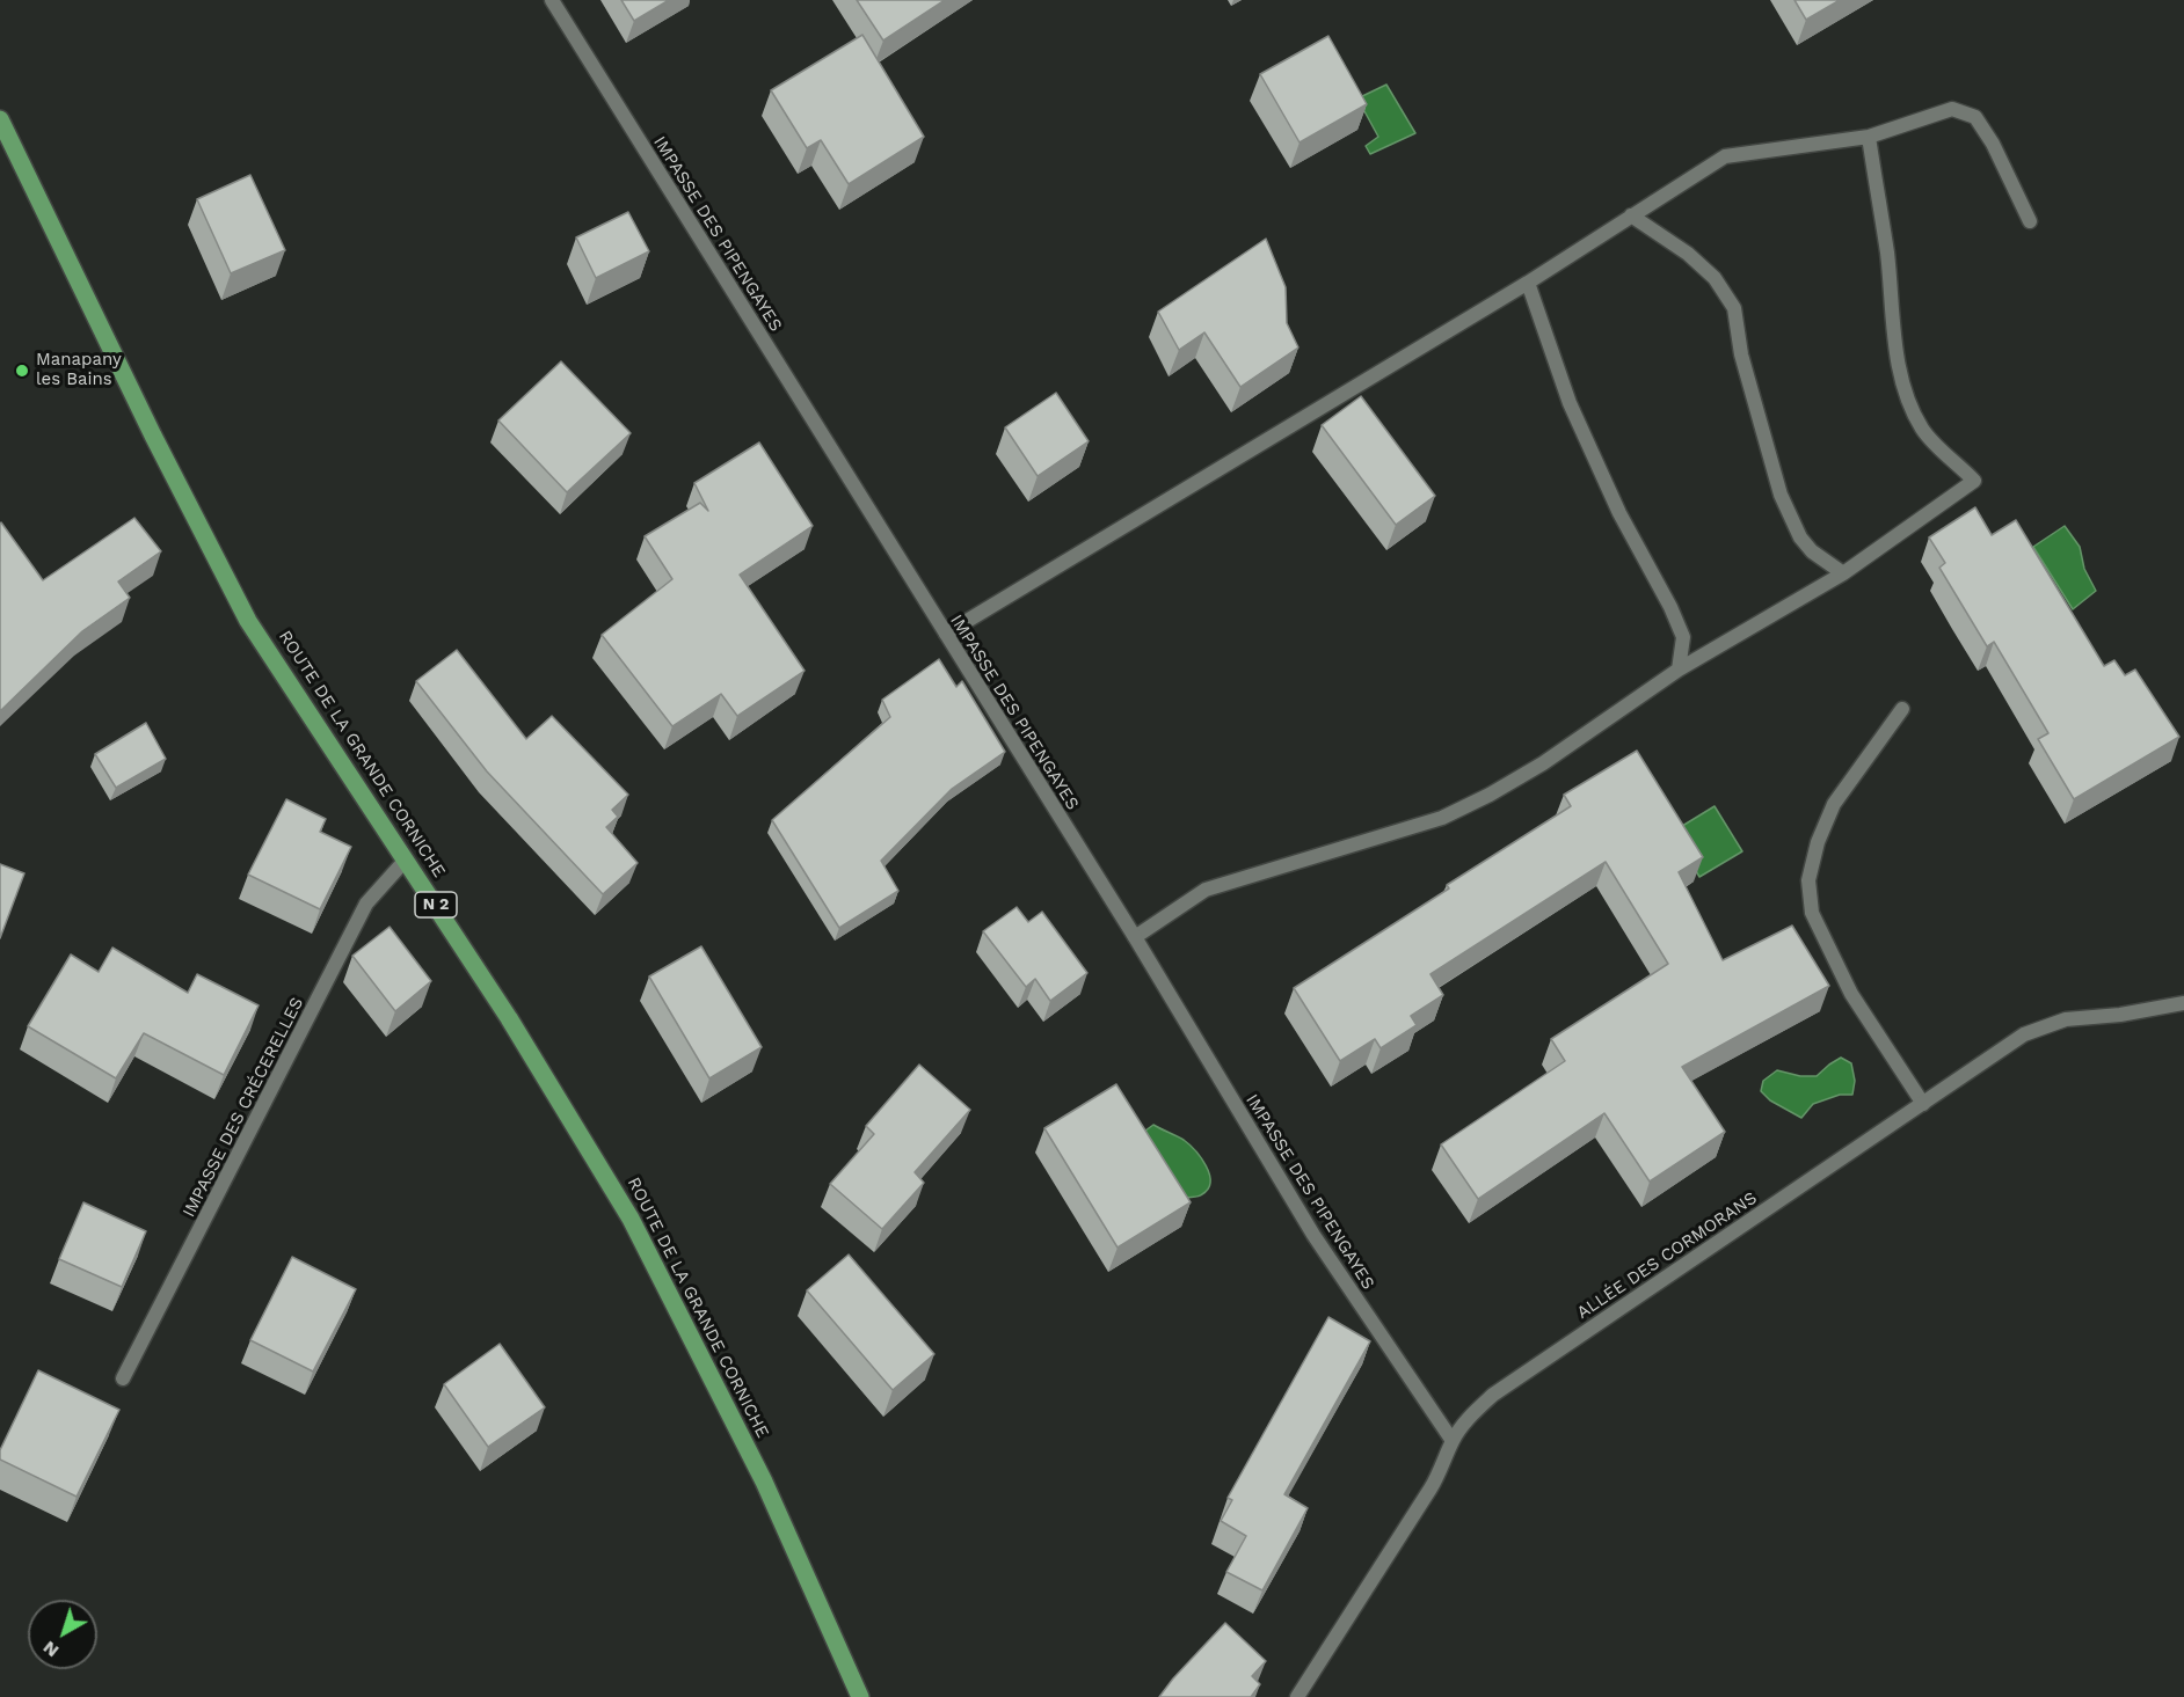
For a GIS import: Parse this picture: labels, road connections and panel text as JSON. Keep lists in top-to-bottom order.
{
  "streets": {
    "main road": ["ROUTE DE LA GRANDE CORNICHE", "N 2"],
    "street": ["IMPASSE DES PIPENGAYES", "IMPASSE DES CRÉCERELLES", "ALLÉE DES CORMORANS"]
  },
  "crossings": [
    ["IMPASSE DES PIPENGAYES", "ALLÉE DES CORMORANS"],
    ["ROUTE DE LA GRANDE CORNICHE", "IMPASSE DES CRÉCERELLES"]
  ],
  "places": ["Manapany les Bains"],
  "north": "bottom left"
}
